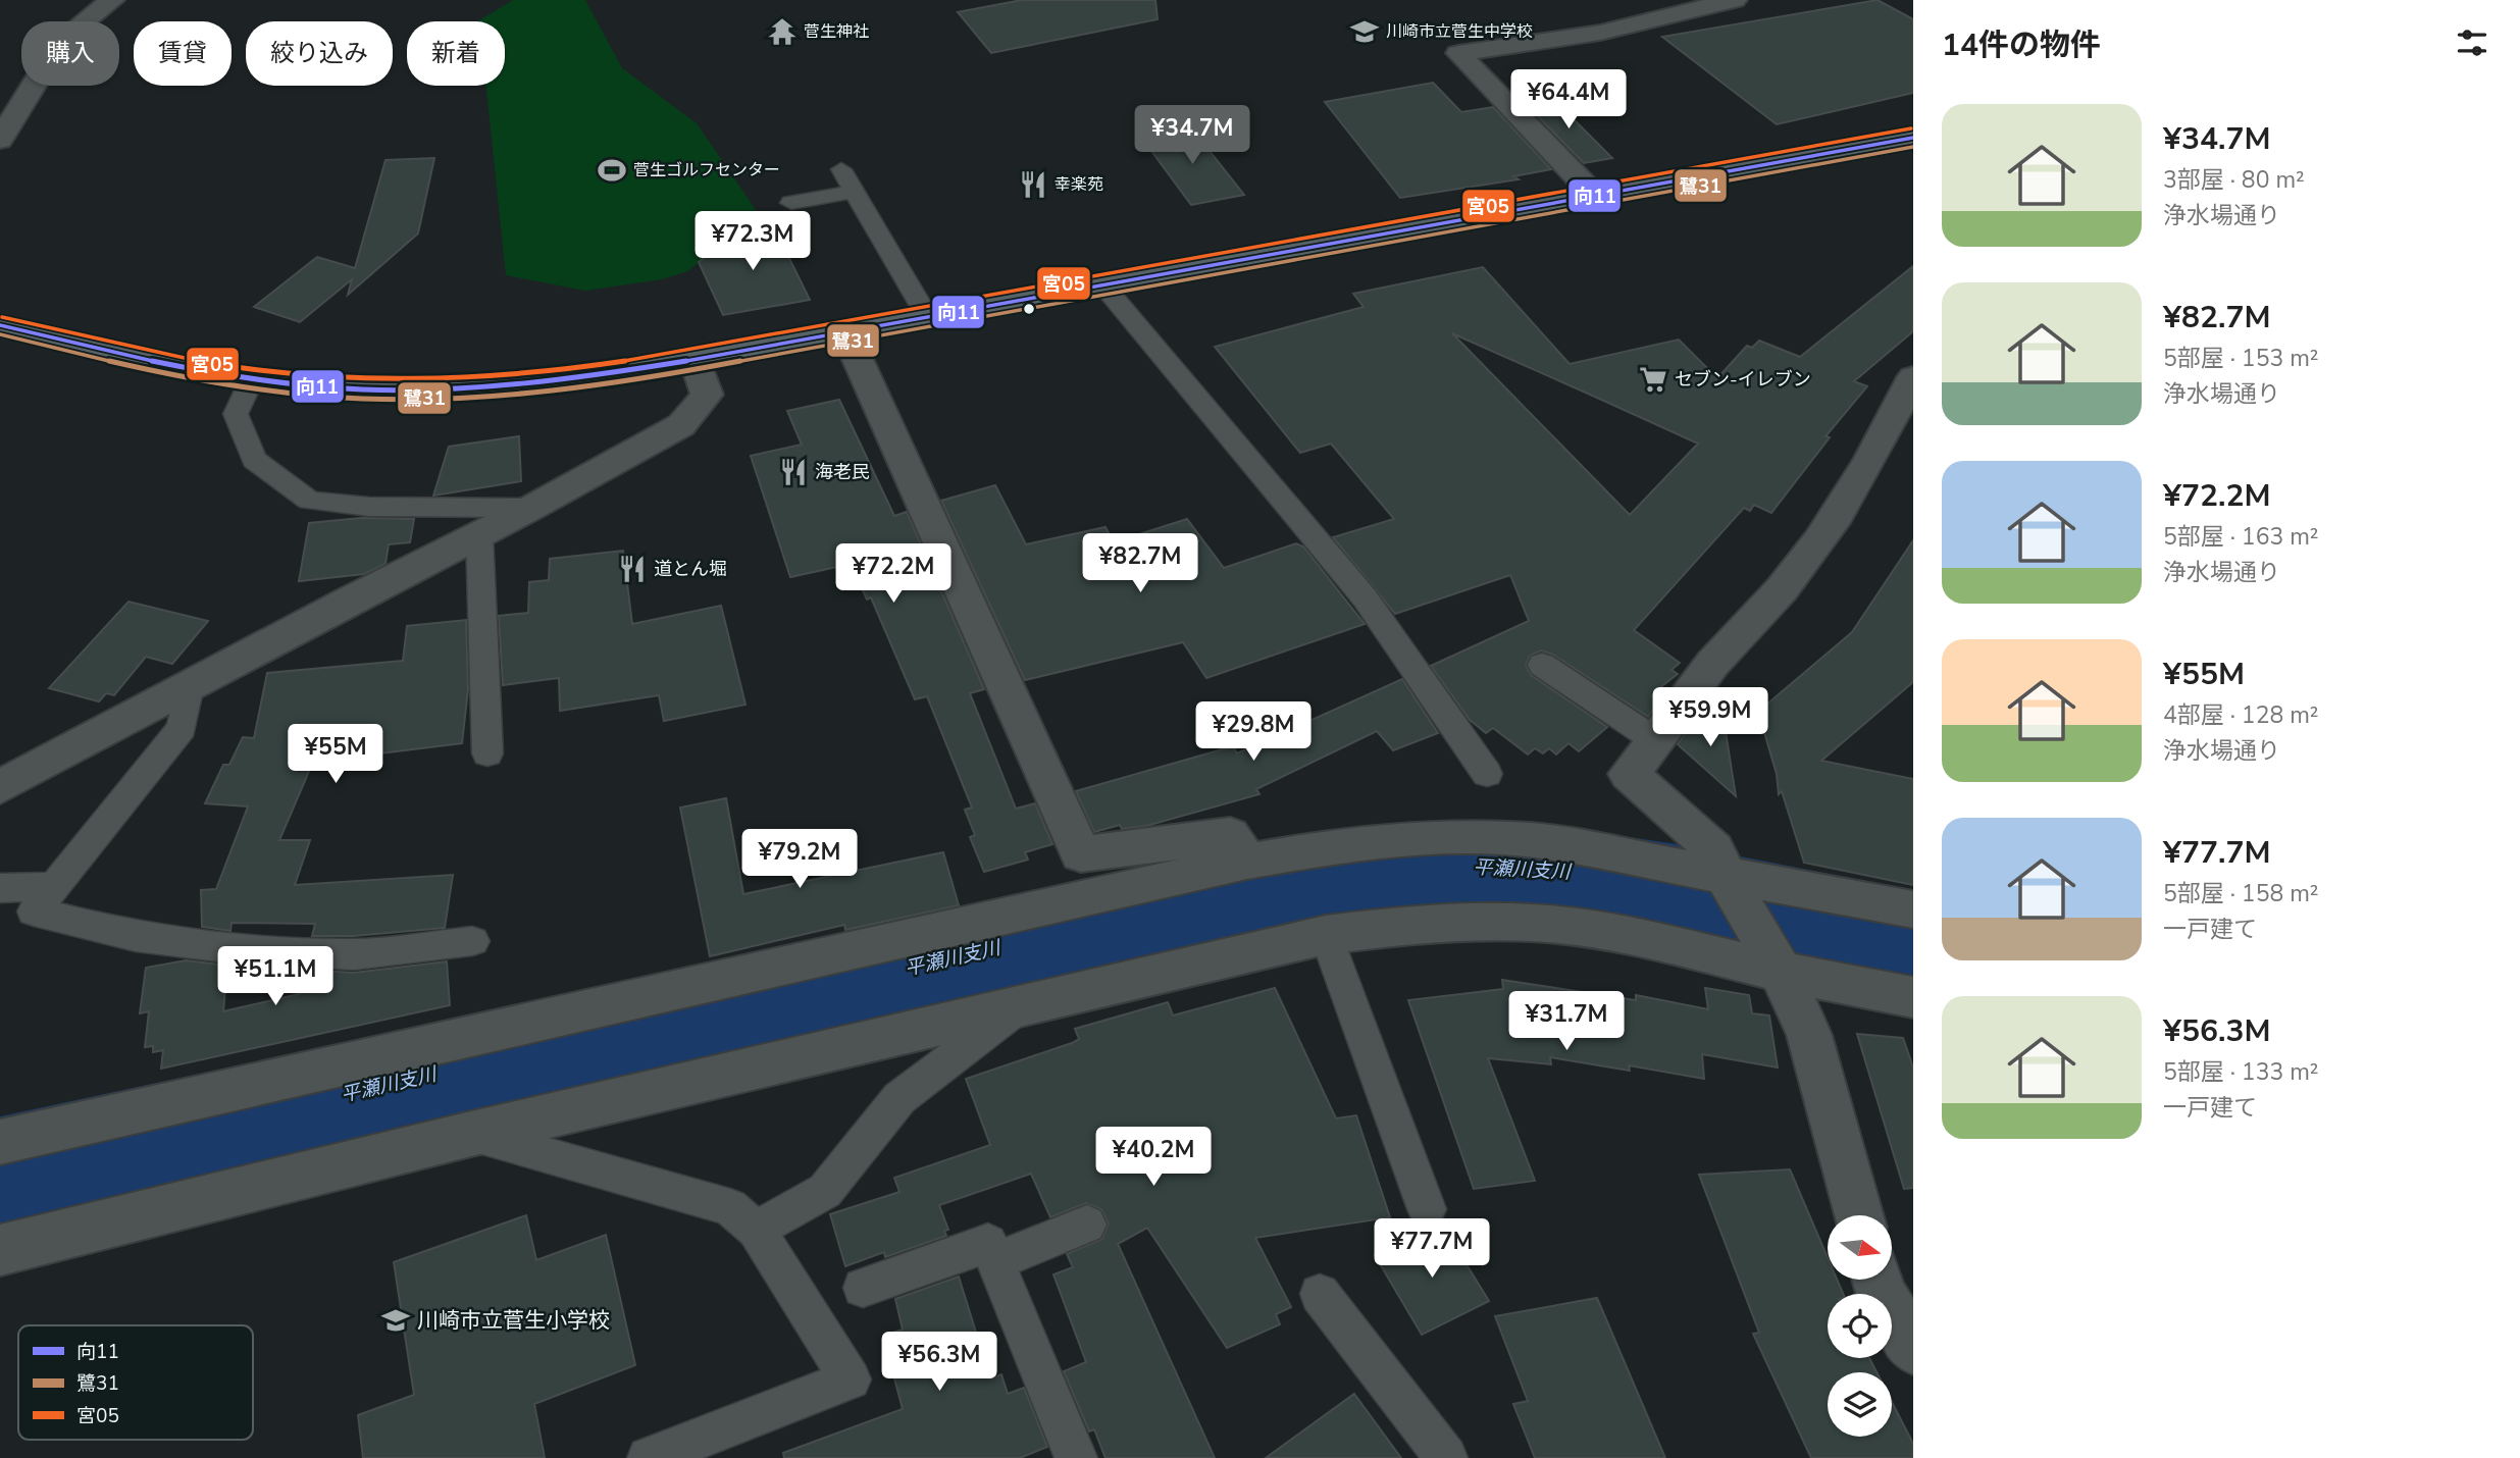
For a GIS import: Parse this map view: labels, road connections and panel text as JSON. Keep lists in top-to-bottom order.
{
  "water": ["平瀬川支川"],
  "places": {
    "temple": ["菅生神社"],
    "school or university": ["川崎市立菅生中学校", "川崎市立菅生小学校"],
    "sports": ["菅生ゴルフセンター"],
    "restaurant": ["幸楽苑", "海老民", "道とん堀"],
    "supermarket": ["セブン-イレブン"]
  },
  "lines": ["transit line 宮05", "transit line 向11", "transit line 鷺31"],
  "legend": ["向11", "鷺31", "宮05"],
  "north": "right",
  "page": {
    "heading": "14件の物件",
    "chip": [
      "購入",
      "賃貸",
      "絞り込み",
      "新着"
    ],
    "price": [
      "¥64.4M",
      "¥34.7M",
      "¥72.3M",
      "¥82.7M",
      "¥72.2M",
      "¥59.9M",
      "¥29.8M",
      "¥55M",
      "¥79.2M",
      "¥51.1M",
      "¥31.7M",
      "¥40.2M",
      "¥77.7M",
      "¥56.3M"
    ],
    "list": [
      {
        "name": "¥34.7M",
        "note": "3部屋 · 80 m² · 浄水場通り"
      },
      {
        "name": "¥82.7M",
        "note": "5部屋 · 153 m² · 浄水場通り"
      },
      {
        "name": "¥72.2M",
        "note": "5部屋 · 163 m² · 浄水場通り"
      },
      {
        "name": "¥55M",
        "note": "4部屋 · 128 m² · 浄水場通り"
      },
      {
        "name": "¥77.7M",
        "note": "5部屋 · 158 m² · 一戸建て"
      },
      {
        "name": "¥56.3M",
        "note": "5部屋 · 133 m² · 一戸建て"
      }
    ]
  }
}
